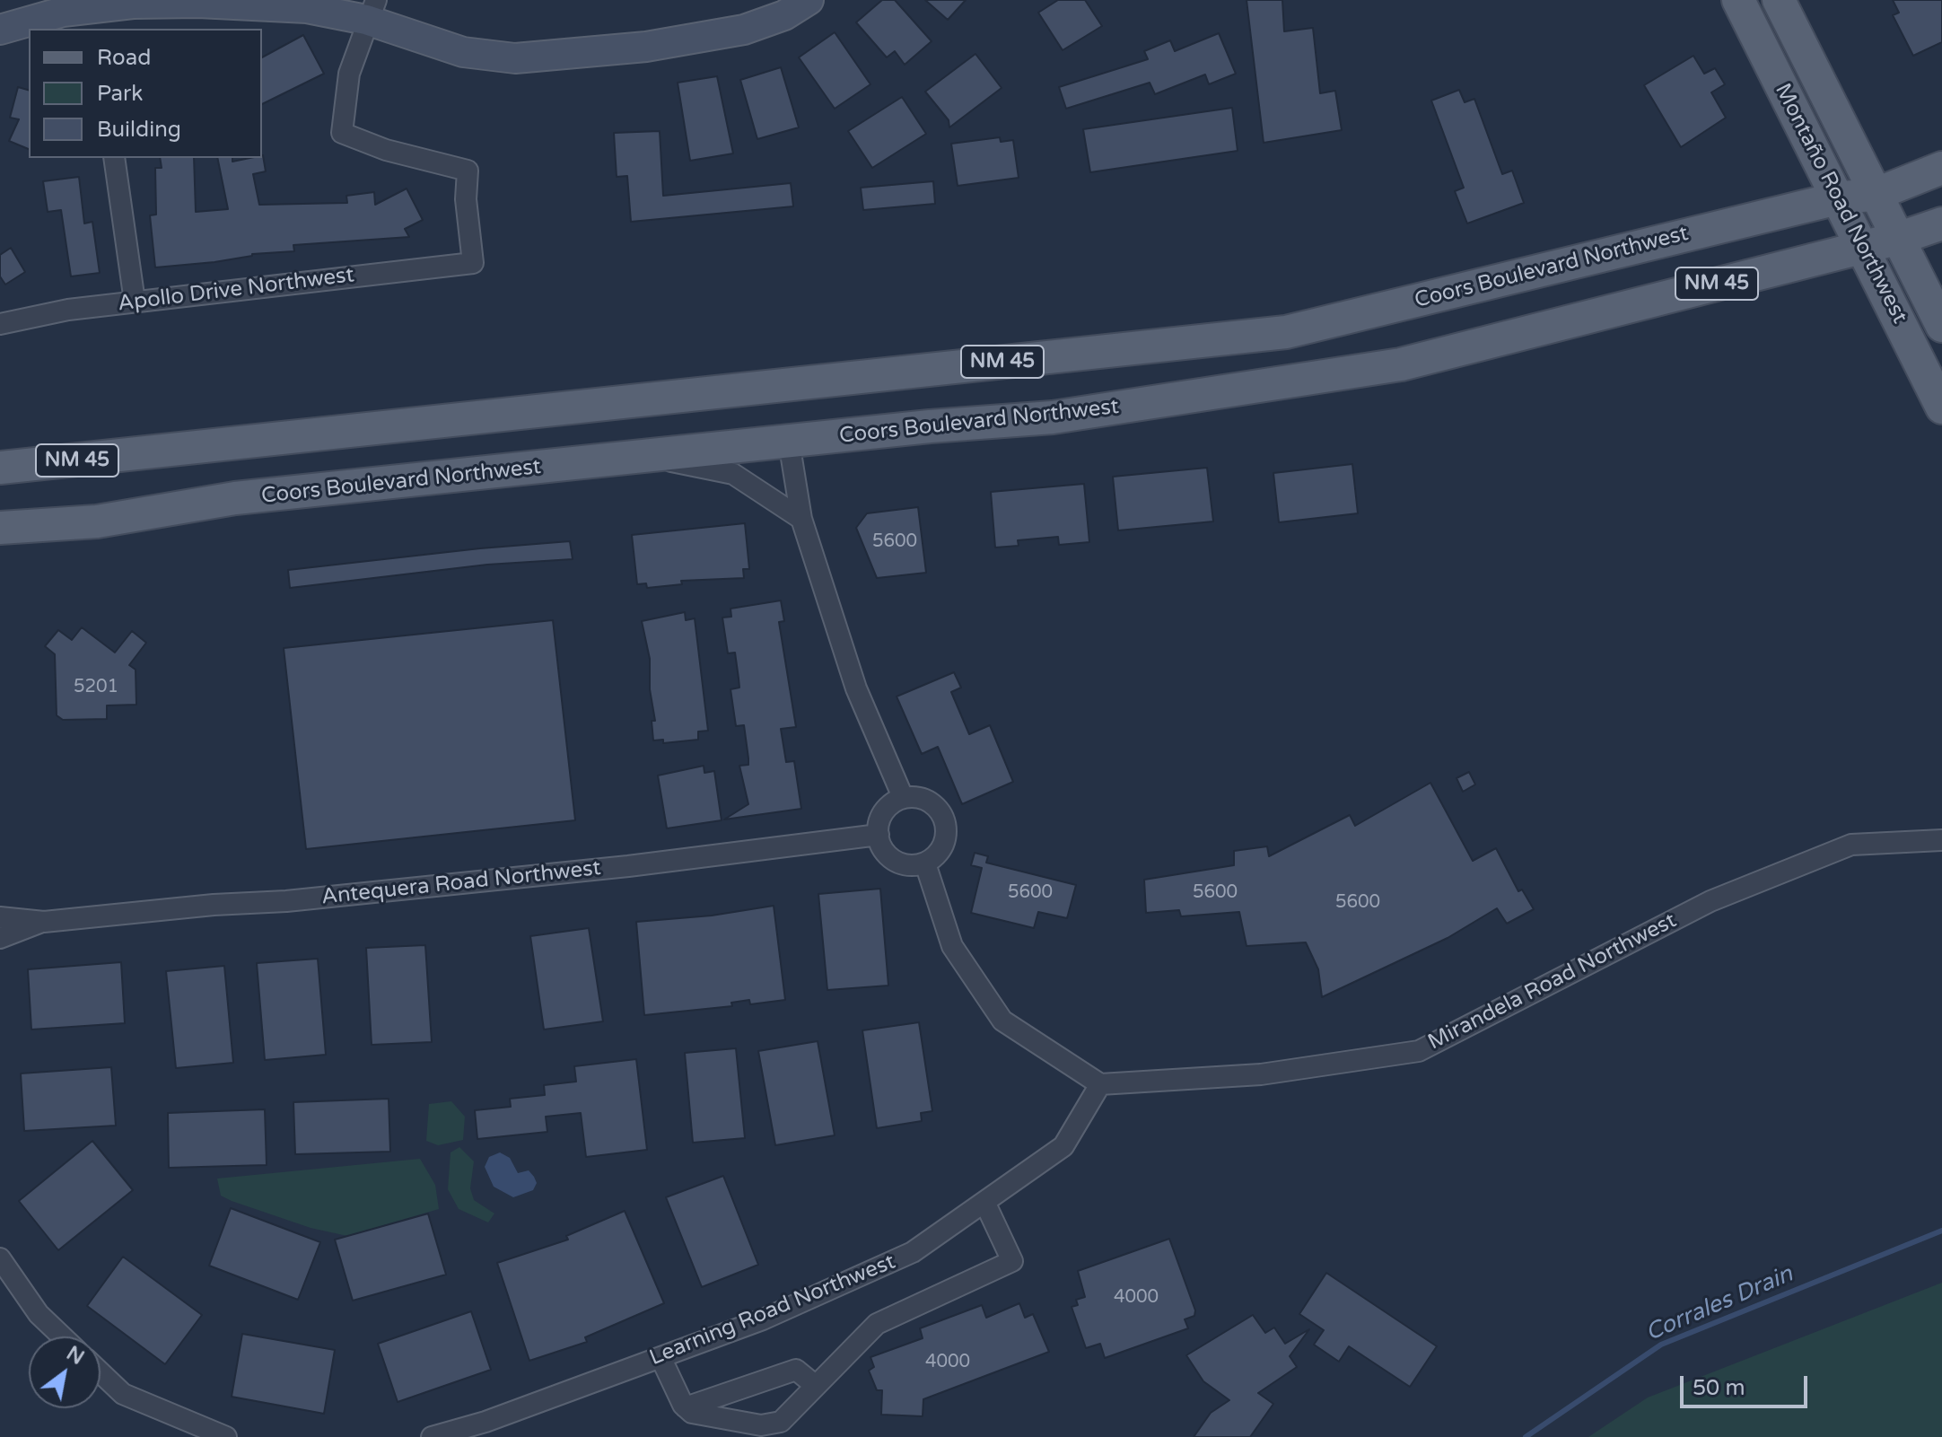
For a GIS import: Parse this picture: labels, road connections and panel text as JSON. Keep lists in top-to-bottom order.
{
  "streets": {
    "main road": ["Montaño Road Northwest", "Coors Boulevard Northwest", "NM 45"],
    "street": [
      "Apollo Drive Northwest",
      "Antequera Road Northwest",
      "Mirandela Road Northwest",
      "Learning Road Northwest"
    ]
  },
  "crossings": [
    ["Montaño Road Northwest", "Coors Boulevard Northwest"],
    ["Mirandela Road Northwest", "Learning Road Northwest"]
  ],
  "water": ["Corrales Drain"],
  "house_numbers": [
    "5600",
    "5201",
    "5600",
    "5600",
    "5600",
    "4000",
    "4000"
  ],
  "legend": ["Road", "Park", "Building"],
  "scale_bar": "50 m",
  "north": "top right"
}
